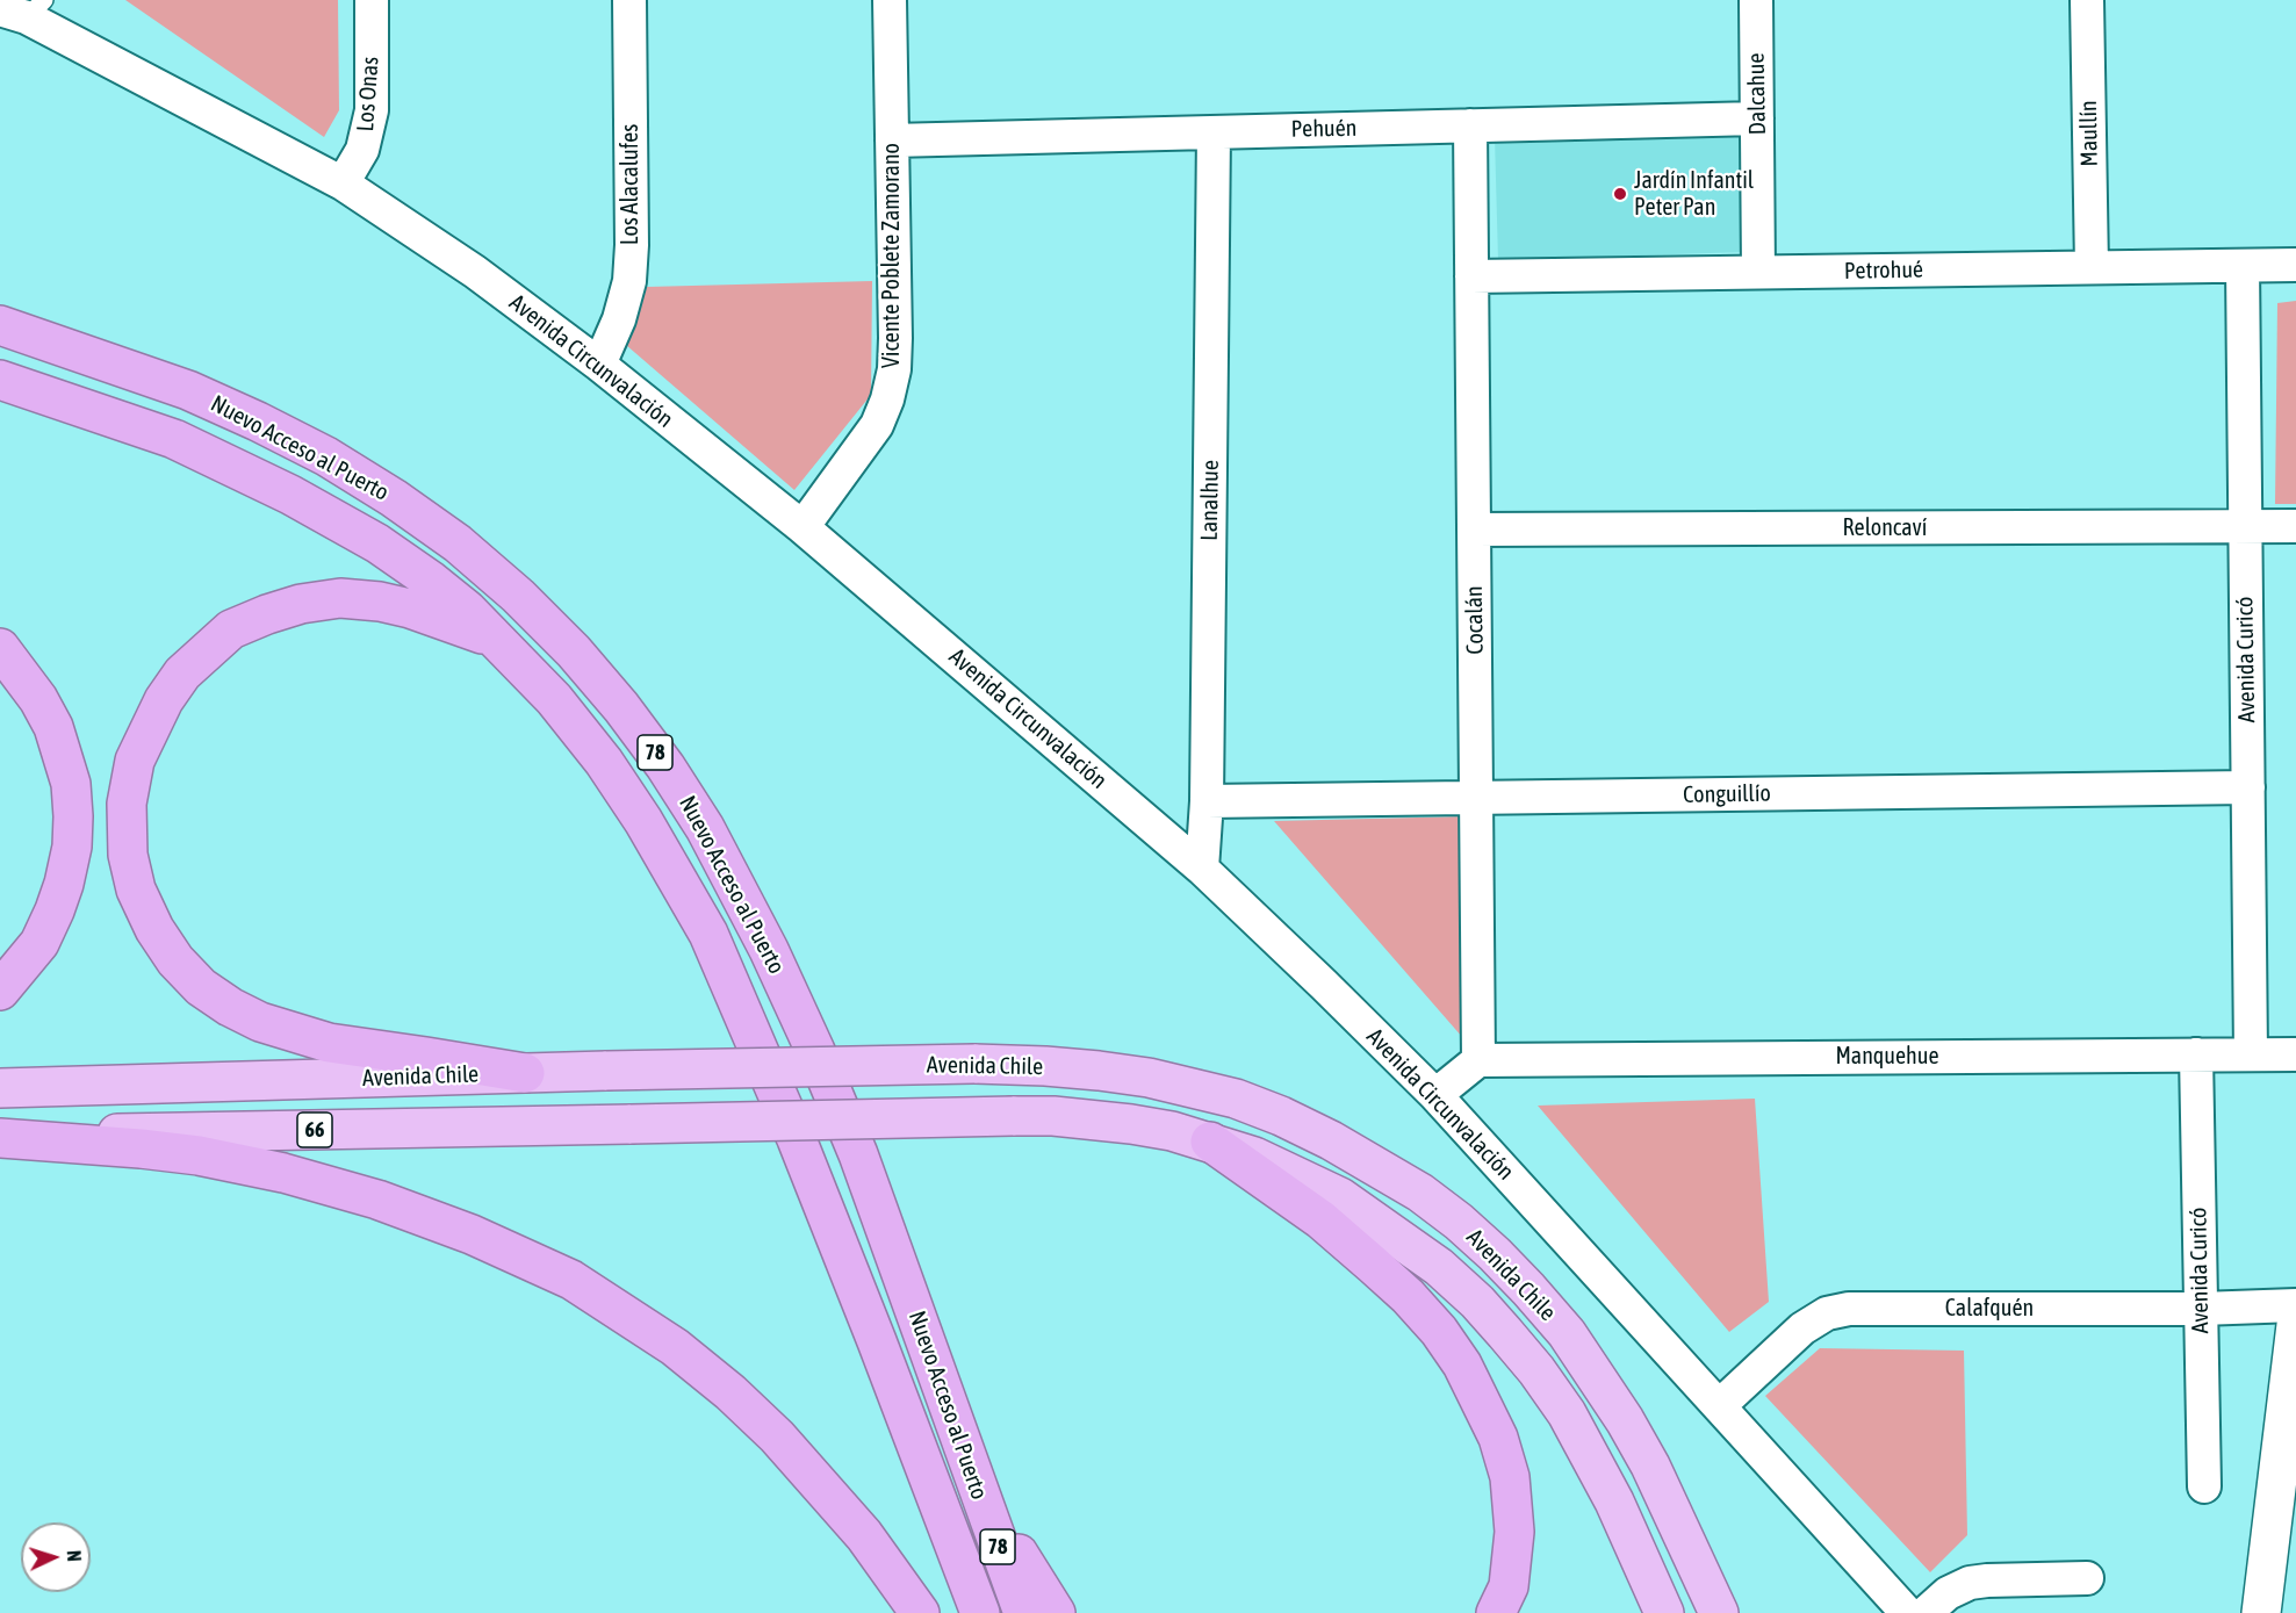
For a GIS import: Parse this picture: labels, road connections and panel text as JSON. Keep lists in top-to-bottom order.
{
  "streets": {
    "highway": [
      "Nuevo Acceso al Puerto",
      "78",
      "Avenida Chile",
      "66"
    ],
    "street": [
      "Los Onas",
      "Dalcahue",
      "Pehuén",
      "Maullín",
      "Los Alacalufes",
      "Vicente Poblete Zamorano",
      "Petrohué",
      "Avenida Circunvalación",
      "Lanalhue",
      "Reloncaví",
      "Cocalán",
      "Avenida Curicó",
      "Conguillío",
      "Manquehue",
      "Calafquén"
    ]
  },
  "crossings": [
    ["Los Onas", "Avenida Circunvalación"],
    ["Dalcahue", "Pehuén"],
    ["Dalcahue", "Petrohué"],
    ["Pehuén", "Vicente Poblete Zamorano"],
    ["Pehuén", "Lanalhue"],
    ["Pehuén", "Cocalán"],
    ["Maullín", "Petrohué"],
    ["Los Alacalufes", "Avenida Circunvalación"],
    ["Vicente Poblete Zamorano", "Avenida Circunvalación"],
    ["Petrohué", "Cocalán"],
    ["Petrohué", "Avenida Curicó"],
    ["Avenida Circunvalación", "Lanalhue"],
    ["Avenida Circunvalación", "Calafquén"],
    ["Lanalhue", "Conguillío"],
    ["Reloncaví", "Cocalán"],
    ["Reloncaví", "Avenida Curicó"],
    ["Cocalán", "Conguillío"],
    ["Cocalán", "Manquehue"],
    ["Avenida Curicó", "Conguillío"],
    ["Avenida Curicó", "Manquehue"],
    ["Avenida Curicó", "Calafquén"]
  ],
  "places": ["Jardín Infantil Peter Pan"],
  "north": "right"
}
